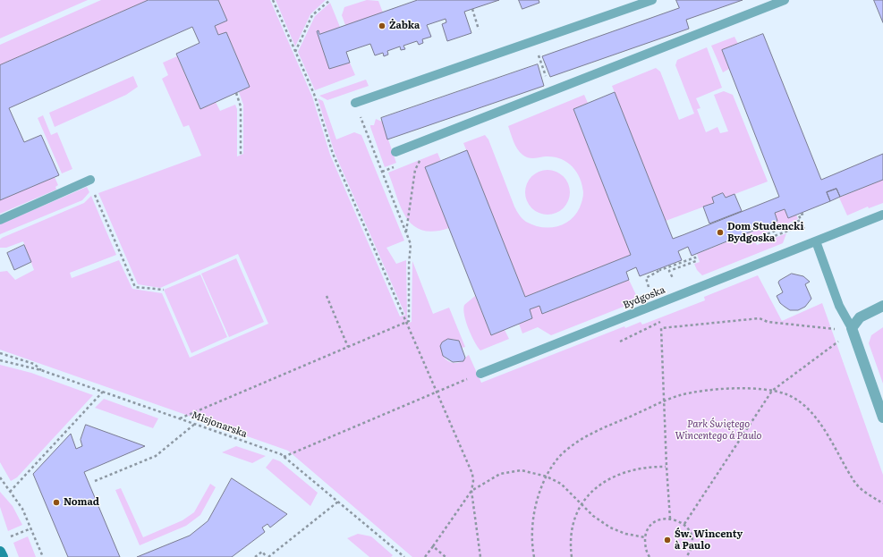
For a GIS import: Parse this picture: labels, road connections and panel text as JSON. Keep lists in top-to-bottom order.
{
  "streets": {
    "lane": ["Bydgoska"],
    "path": ["Misjonarska"]
  },
  "parks": ["Park Świętego Wincentego á Paulo"],
  "places": [
    "Żabka",
    "Dom Studencki Bydgoska",
    "Nomad",
    "Św. Wincenty à Paulo"
  ]
}
